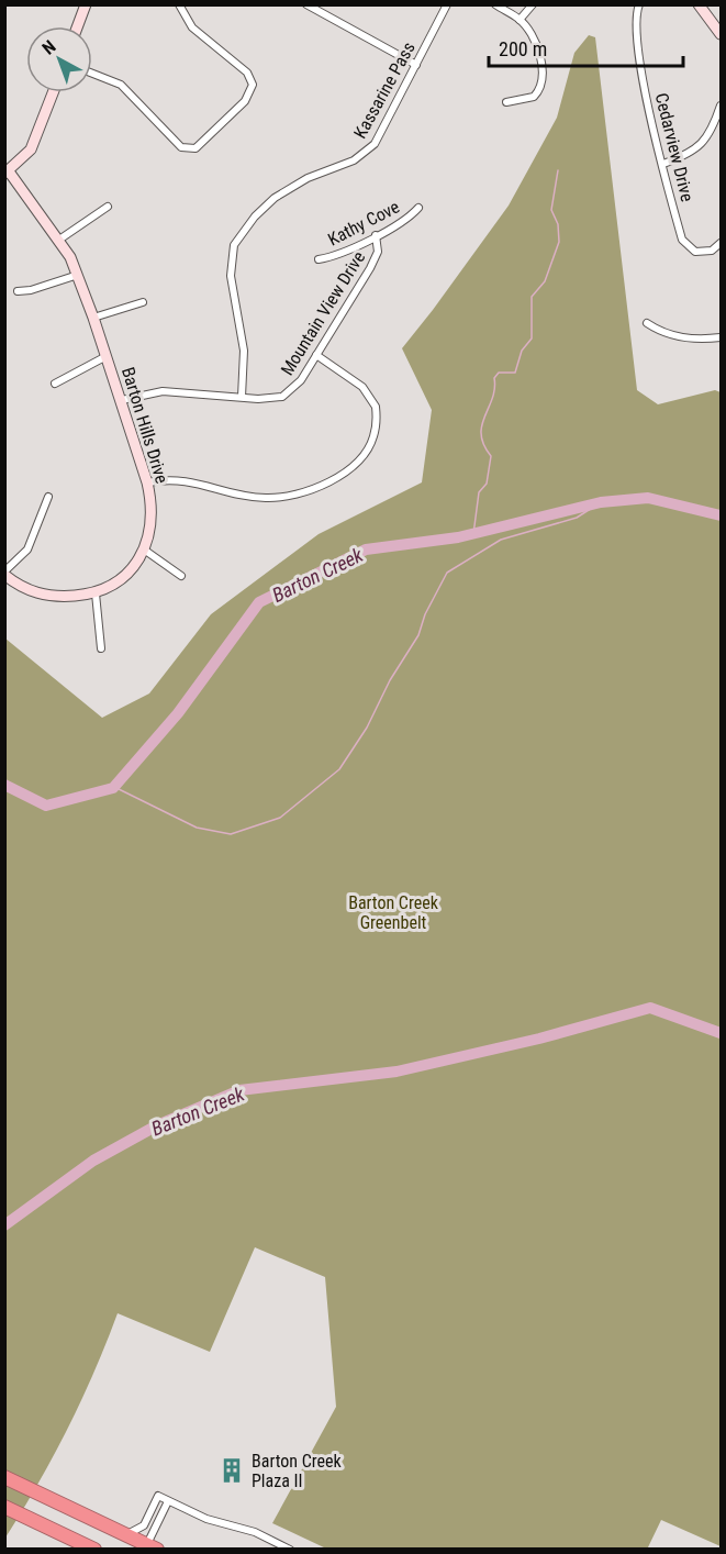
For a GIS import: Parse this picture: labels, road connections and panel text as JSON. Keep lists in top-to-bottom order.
{
  "streets": {
    "street": [
      "Kassarine Pass",
      "Cedarview Drive",
      "Kathy Cove",
      "Mountain View Drive",
      "Barton Hills Drive"
    ]
  },
  "crossings": [
    ["Kassarine Pass", "Mountain View Drive"],
    ["Kathy Cove", "Mountain View Drive"],
    ["Mountain View Drive", "Barton Hills Drive"]
  ],
  "water": ["Barton Creek"],
  "parks": ["Barton Creek Greenbelt"],
  "places": {
    "building": ["Barton Creek Plaza II"]
  },
  "scale_bar": "200 m",
  "north": "top left"
}
